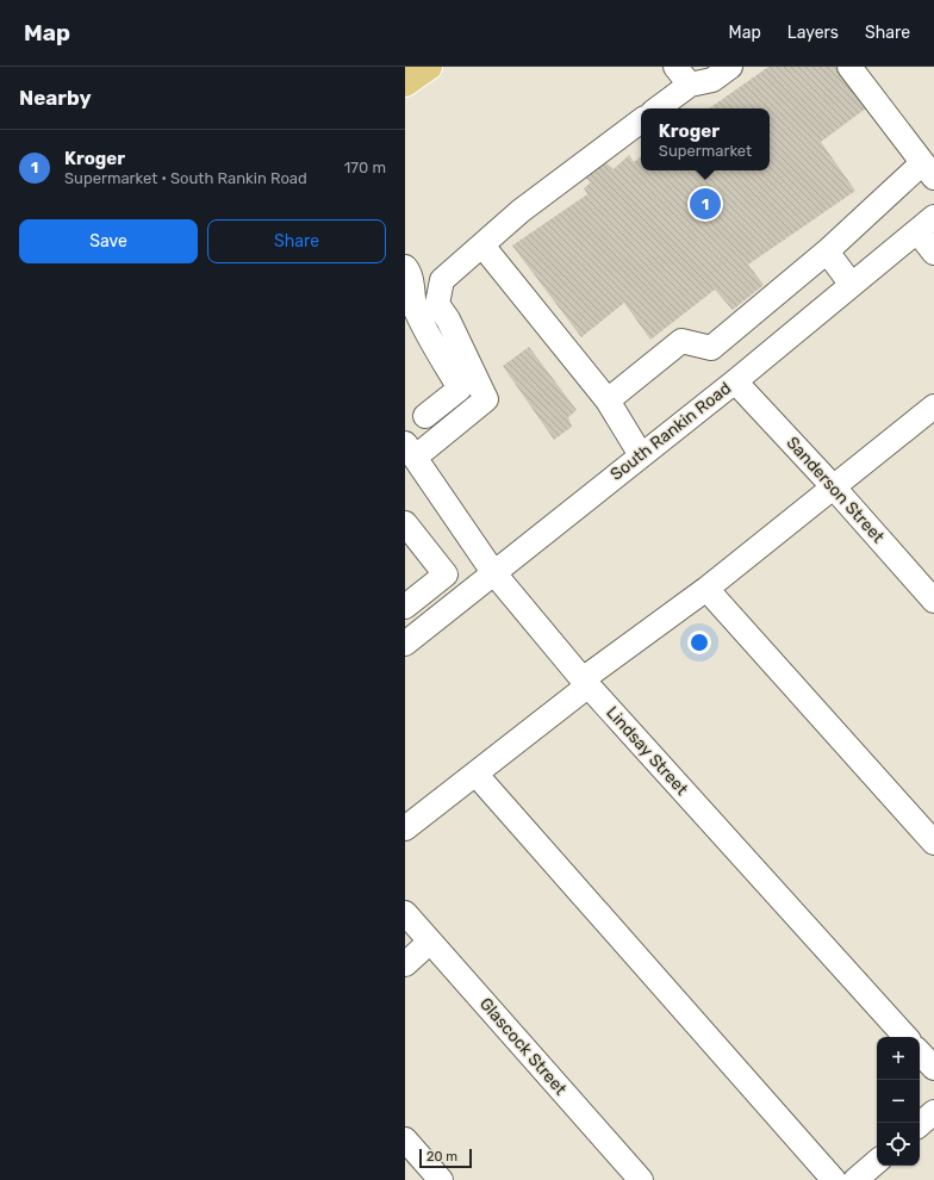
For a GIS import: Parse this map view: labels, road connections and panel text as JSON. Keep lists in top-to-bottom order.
{
  "streets": {
    "street": [
      "South Rankin Road",
      "Sanderson Street",
      "Lindsay Street",
      "Glascock Street"
    ]
  },
  "crossings": [
    ["South Rankin Road", "Sanderson Street"],
    ["South Rankin Road", "Lindsay Street"]
  ],
  "scale_bar": "20 m",
  "page": {
    "header": "Map",
    "nav": ["Map", "Layers", "Share"],
    "heading": "Nearby",
    "popup": ["Kroger", "Supermarket"],
    "list": [
      {
        "mark": "1",
        "name": "Kroger",
        "note": "Supermarket · South Rankin Road",
        "value": "170 m"
      }
    ],
    "pins": "1",
    "buttons": ["Save", "Share"],
    "map_buttons": ["+", "−"],
    "scale": "20 m"
  }
}
